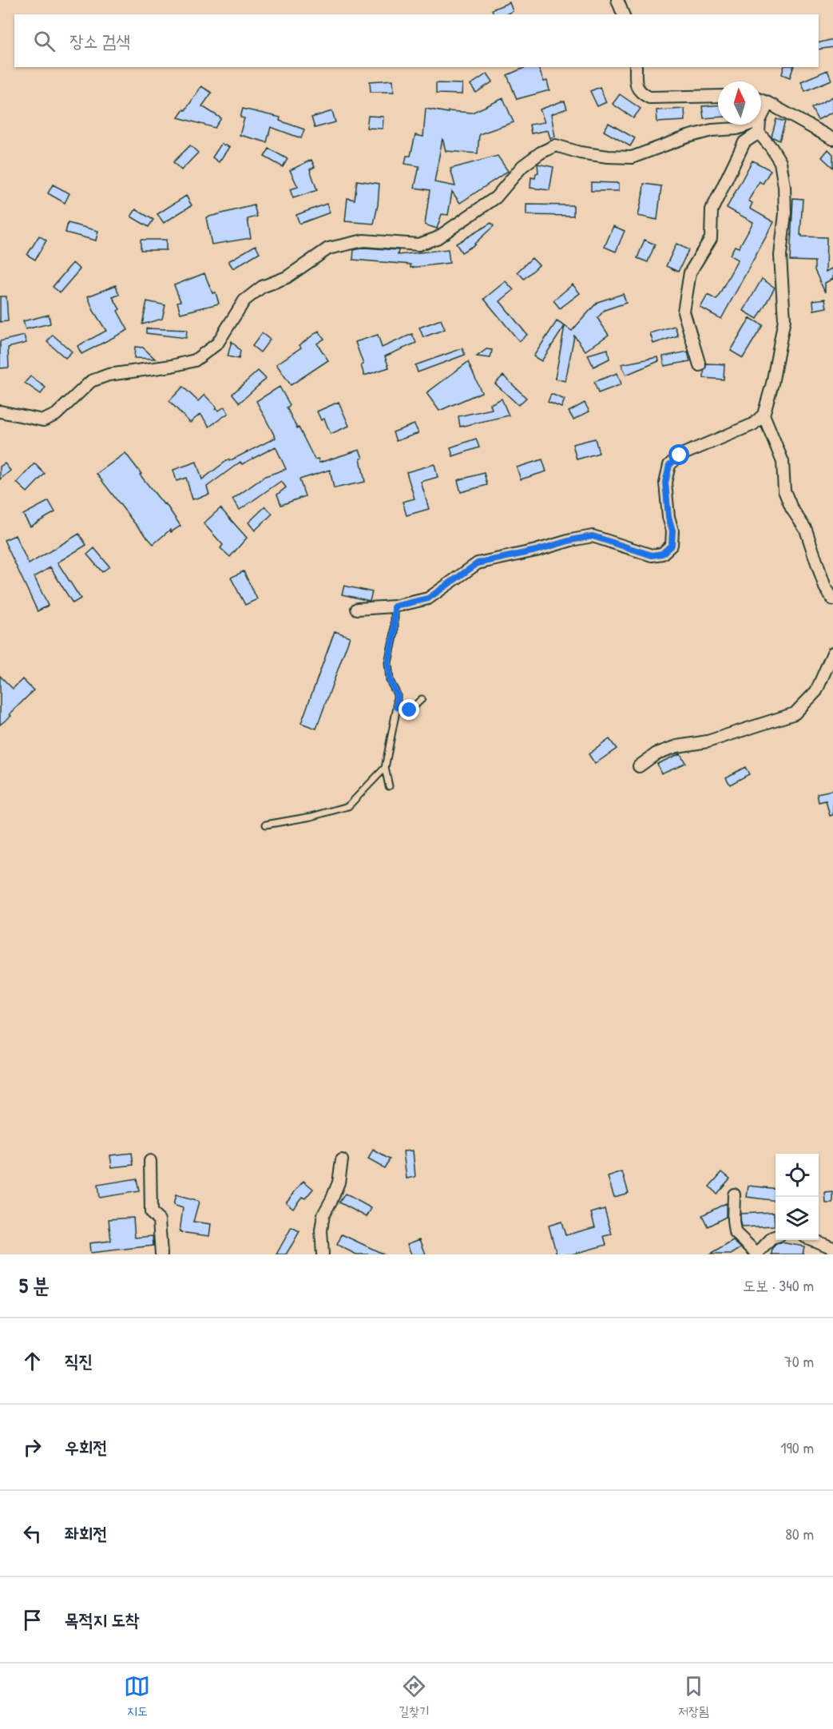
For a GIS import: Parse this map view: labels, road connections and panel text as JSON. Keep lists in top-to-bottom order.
{
  "north": "top",
  "page": {
    "search": "장소 검색",
    "heading": ["5 분", "도보 · 340 m"],
    "list": [
      ["직진", "70 m"],
      ["우회전", "190 m"],
      ["좌회전", "80 m"],
      "목적지 도착"
    ],
    "nav": ["지도", "길찾기", "저장됨"]
  }
}
